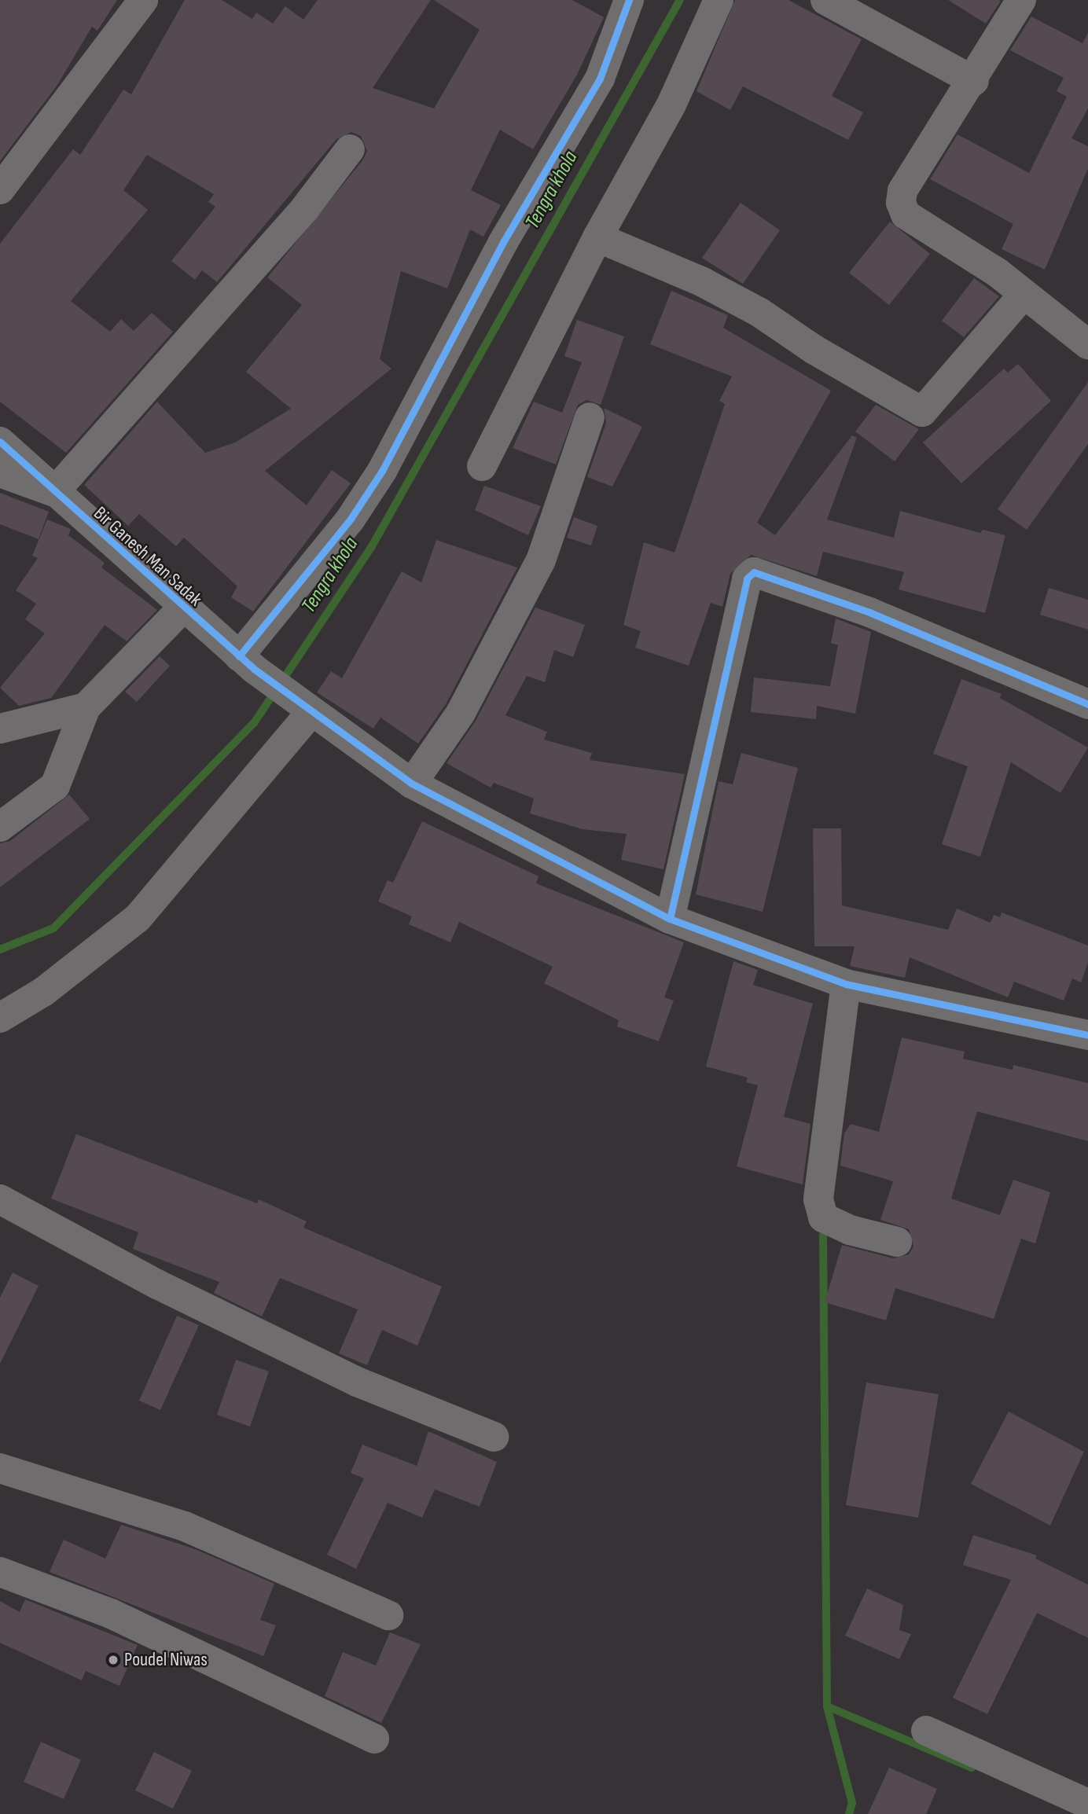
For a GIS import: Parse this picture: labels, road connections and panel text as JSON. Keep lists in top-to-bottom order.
{
  "streets": {
    "street": ["Bir Ganesh Man Sadak"]
  },
  "water": ["Tengra khola"],
  "places": ["Poudel Niwas"]
}
